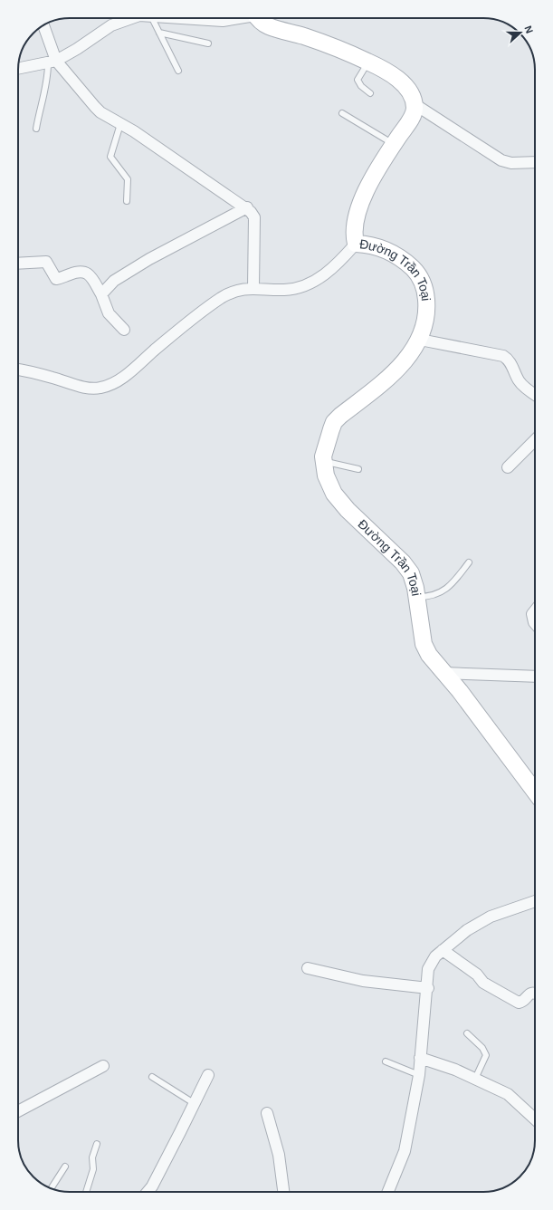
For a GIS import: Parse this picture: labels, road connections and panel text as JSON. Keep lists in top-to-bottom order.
{
  "streets": {
    "street": ["Đường Trần Toại"]
  },
  "north": "right"
}
